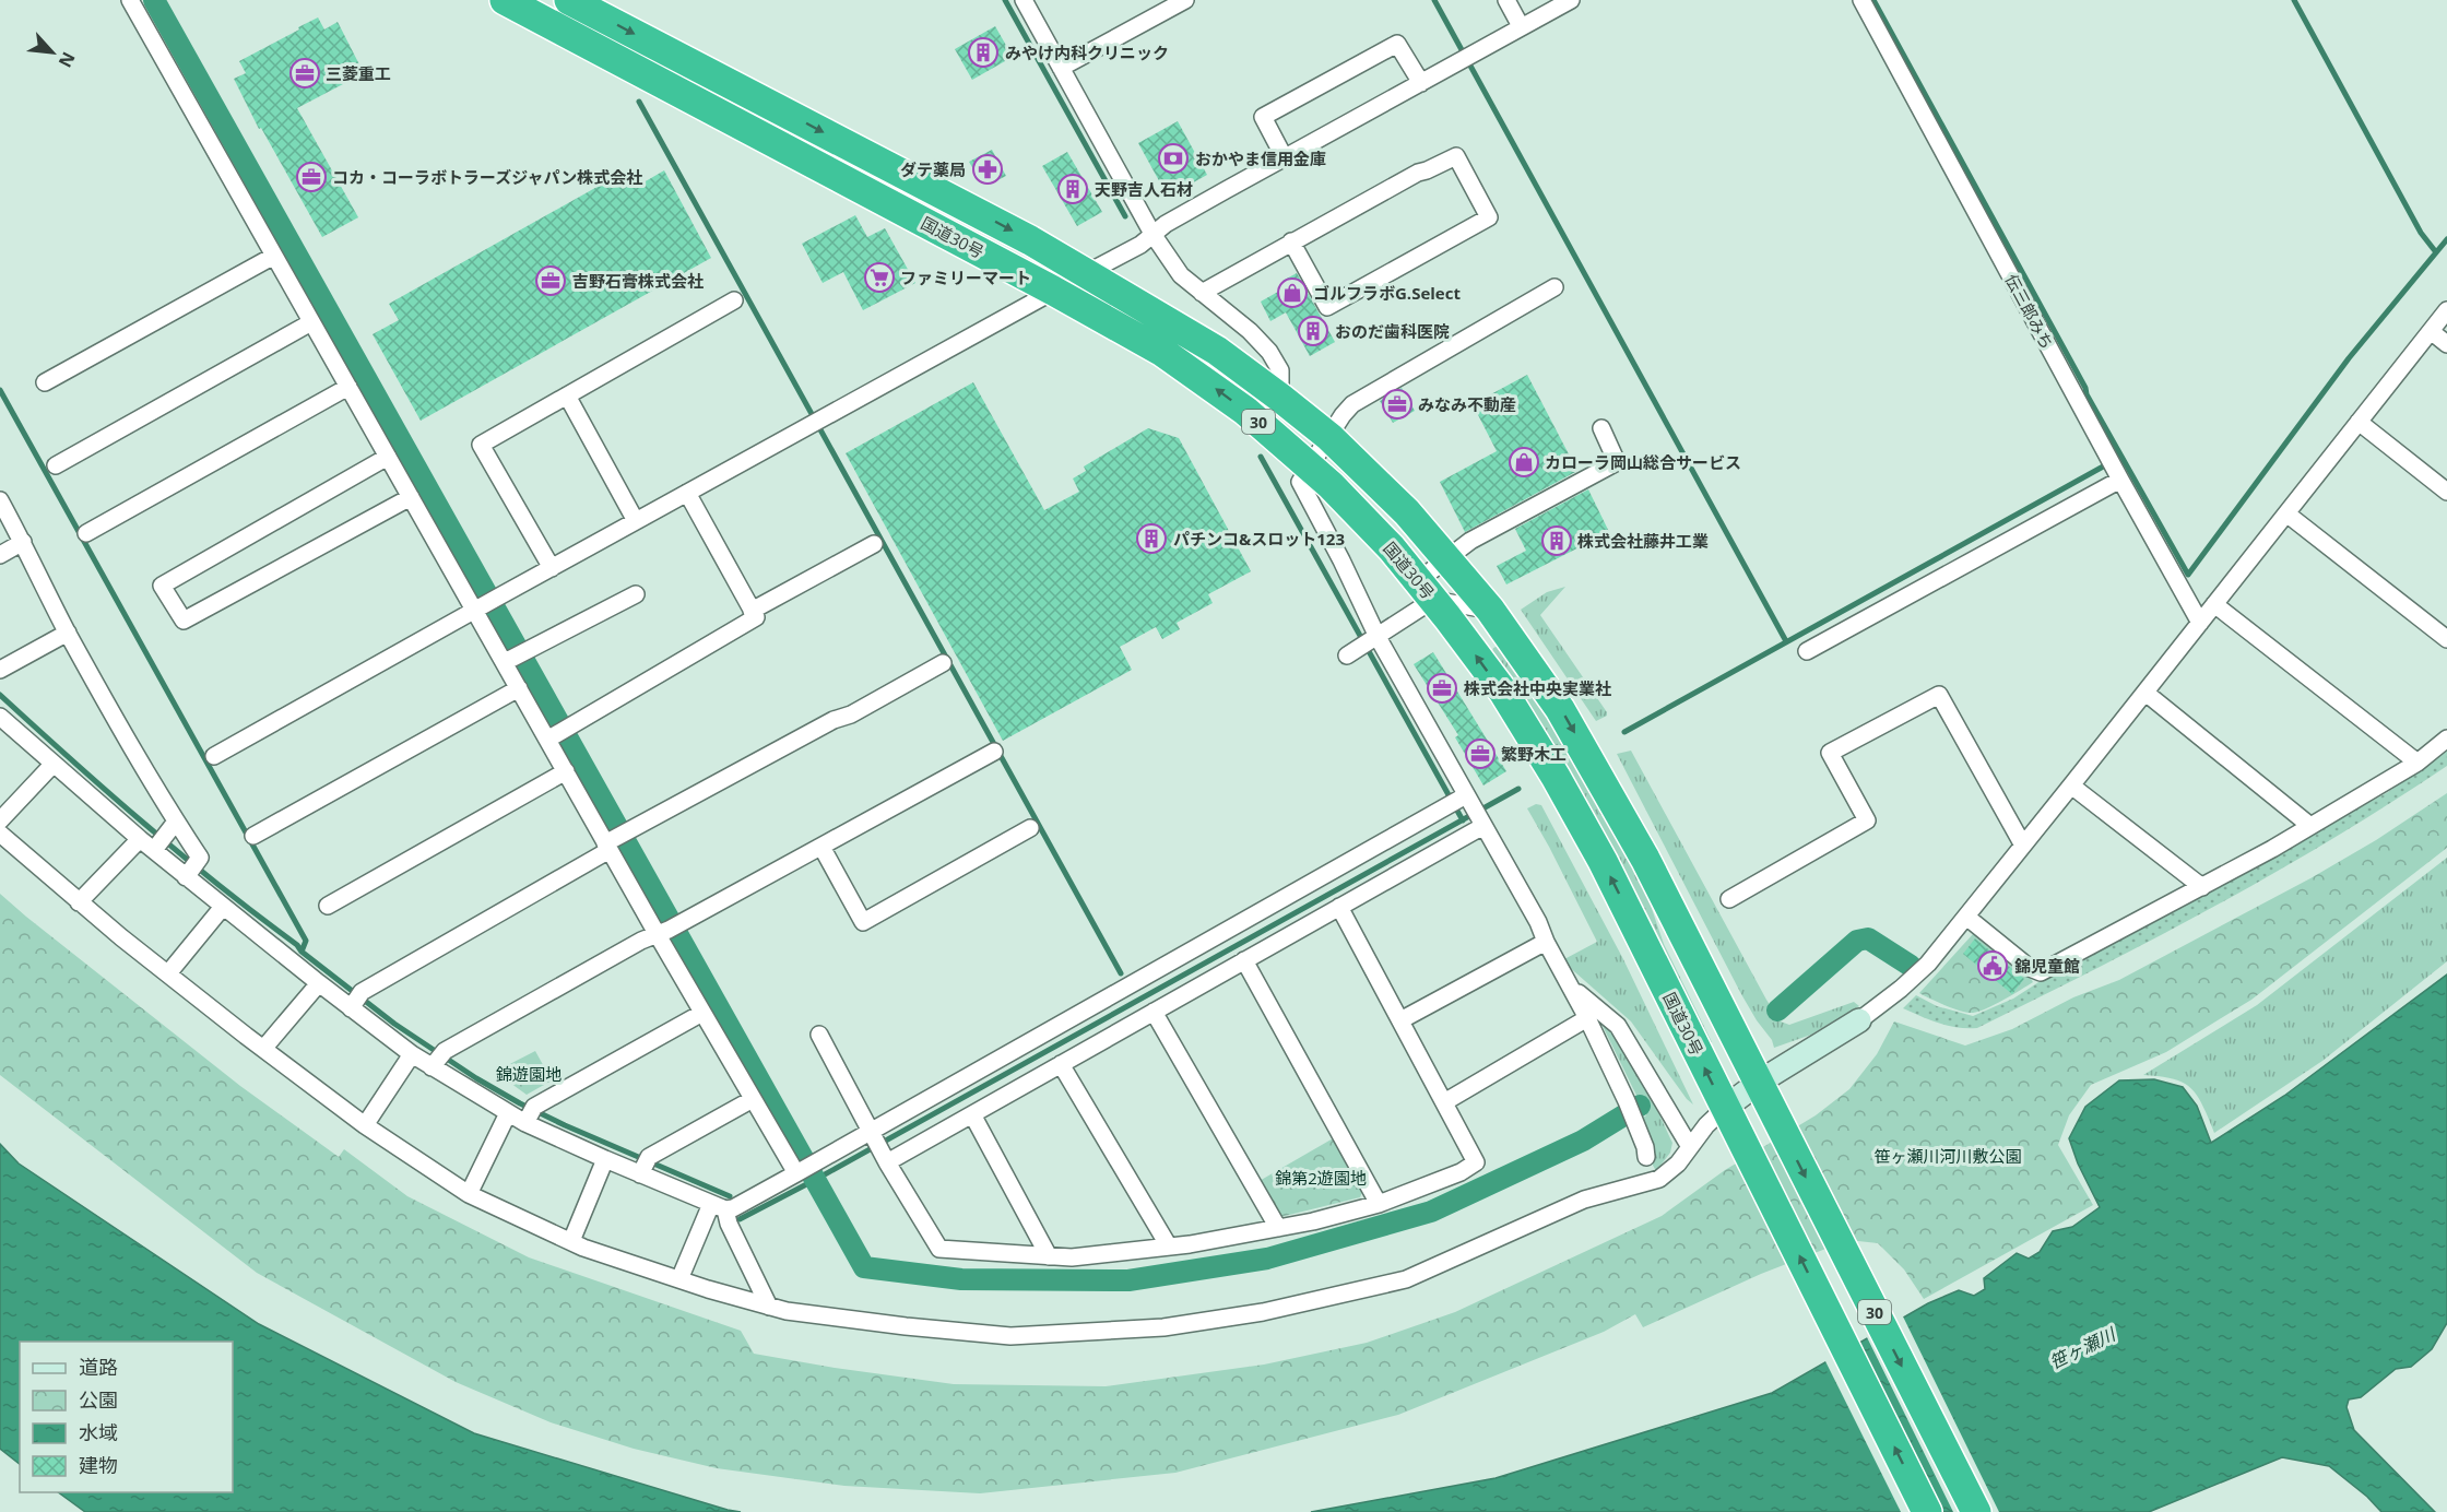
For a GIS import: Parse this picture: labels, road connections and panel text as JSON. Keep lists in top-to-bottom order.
{
  "streets": {
    "highway": ["国道30号", "30"],
    "street": ["伝三郎みち"]
  },
  "water": ["笹ヶ瀬川"],
  "parks": ["錦遊園地", "笹ヶ瀬川河川敷公園", "錦第2遊園地"],
  "places": {
    "building": [
      "みやけ内科クリニック",
      "天野吉人石材",
      "おのだ歯科医院",
      "パチンコ&スロット123",
      "株式会社藤井工業"
    ],
    "office": [
      "三菱重工",
      "コカ・コーラボトラーズジャパン株式会社",
      "吉野石膏株式会社",
      "みなみ不動産",
      "株式会社中央実業社",
      "繁野木工"
    ],
    "bank": ["おかやま信用金庫"],
    "pharmacy": ["ダテ薬局"],
    "supermarket": ["ファミリーマート"],
    "shop": ["ゴルフラボG.Select", "カローラ岡山総合サービス"],
    "public building": ["錦児童館"]
  },
  "legend": [
    "道路",
    "公園",
    "水域",
    "建物"
  ],
  "north": "bottom right"
}
